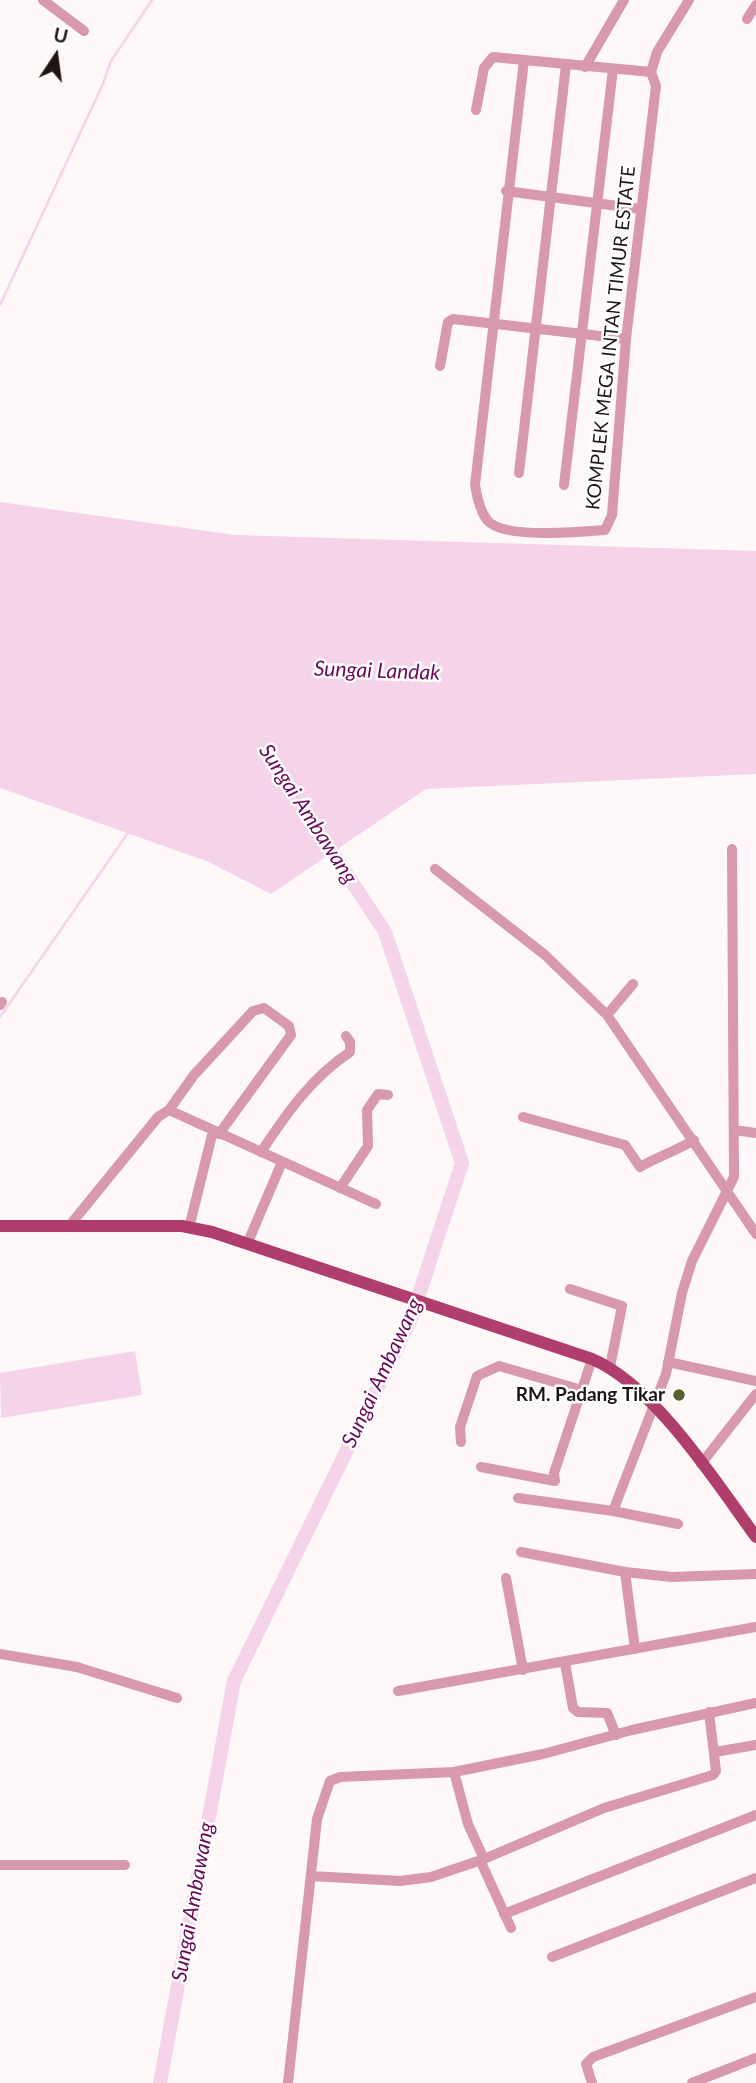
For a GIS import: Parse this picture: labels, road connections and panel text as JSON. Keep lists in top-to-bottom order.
{
  "streets": {
    "street": ["KOMPLEK MEGA INTAN TIMUR ESTATE"]
  },
  "water": ["Sungai Landak", "Sungai Ambawang"],
  "places": ["RM. Padang Tikar"],
  "north": "top"
}
